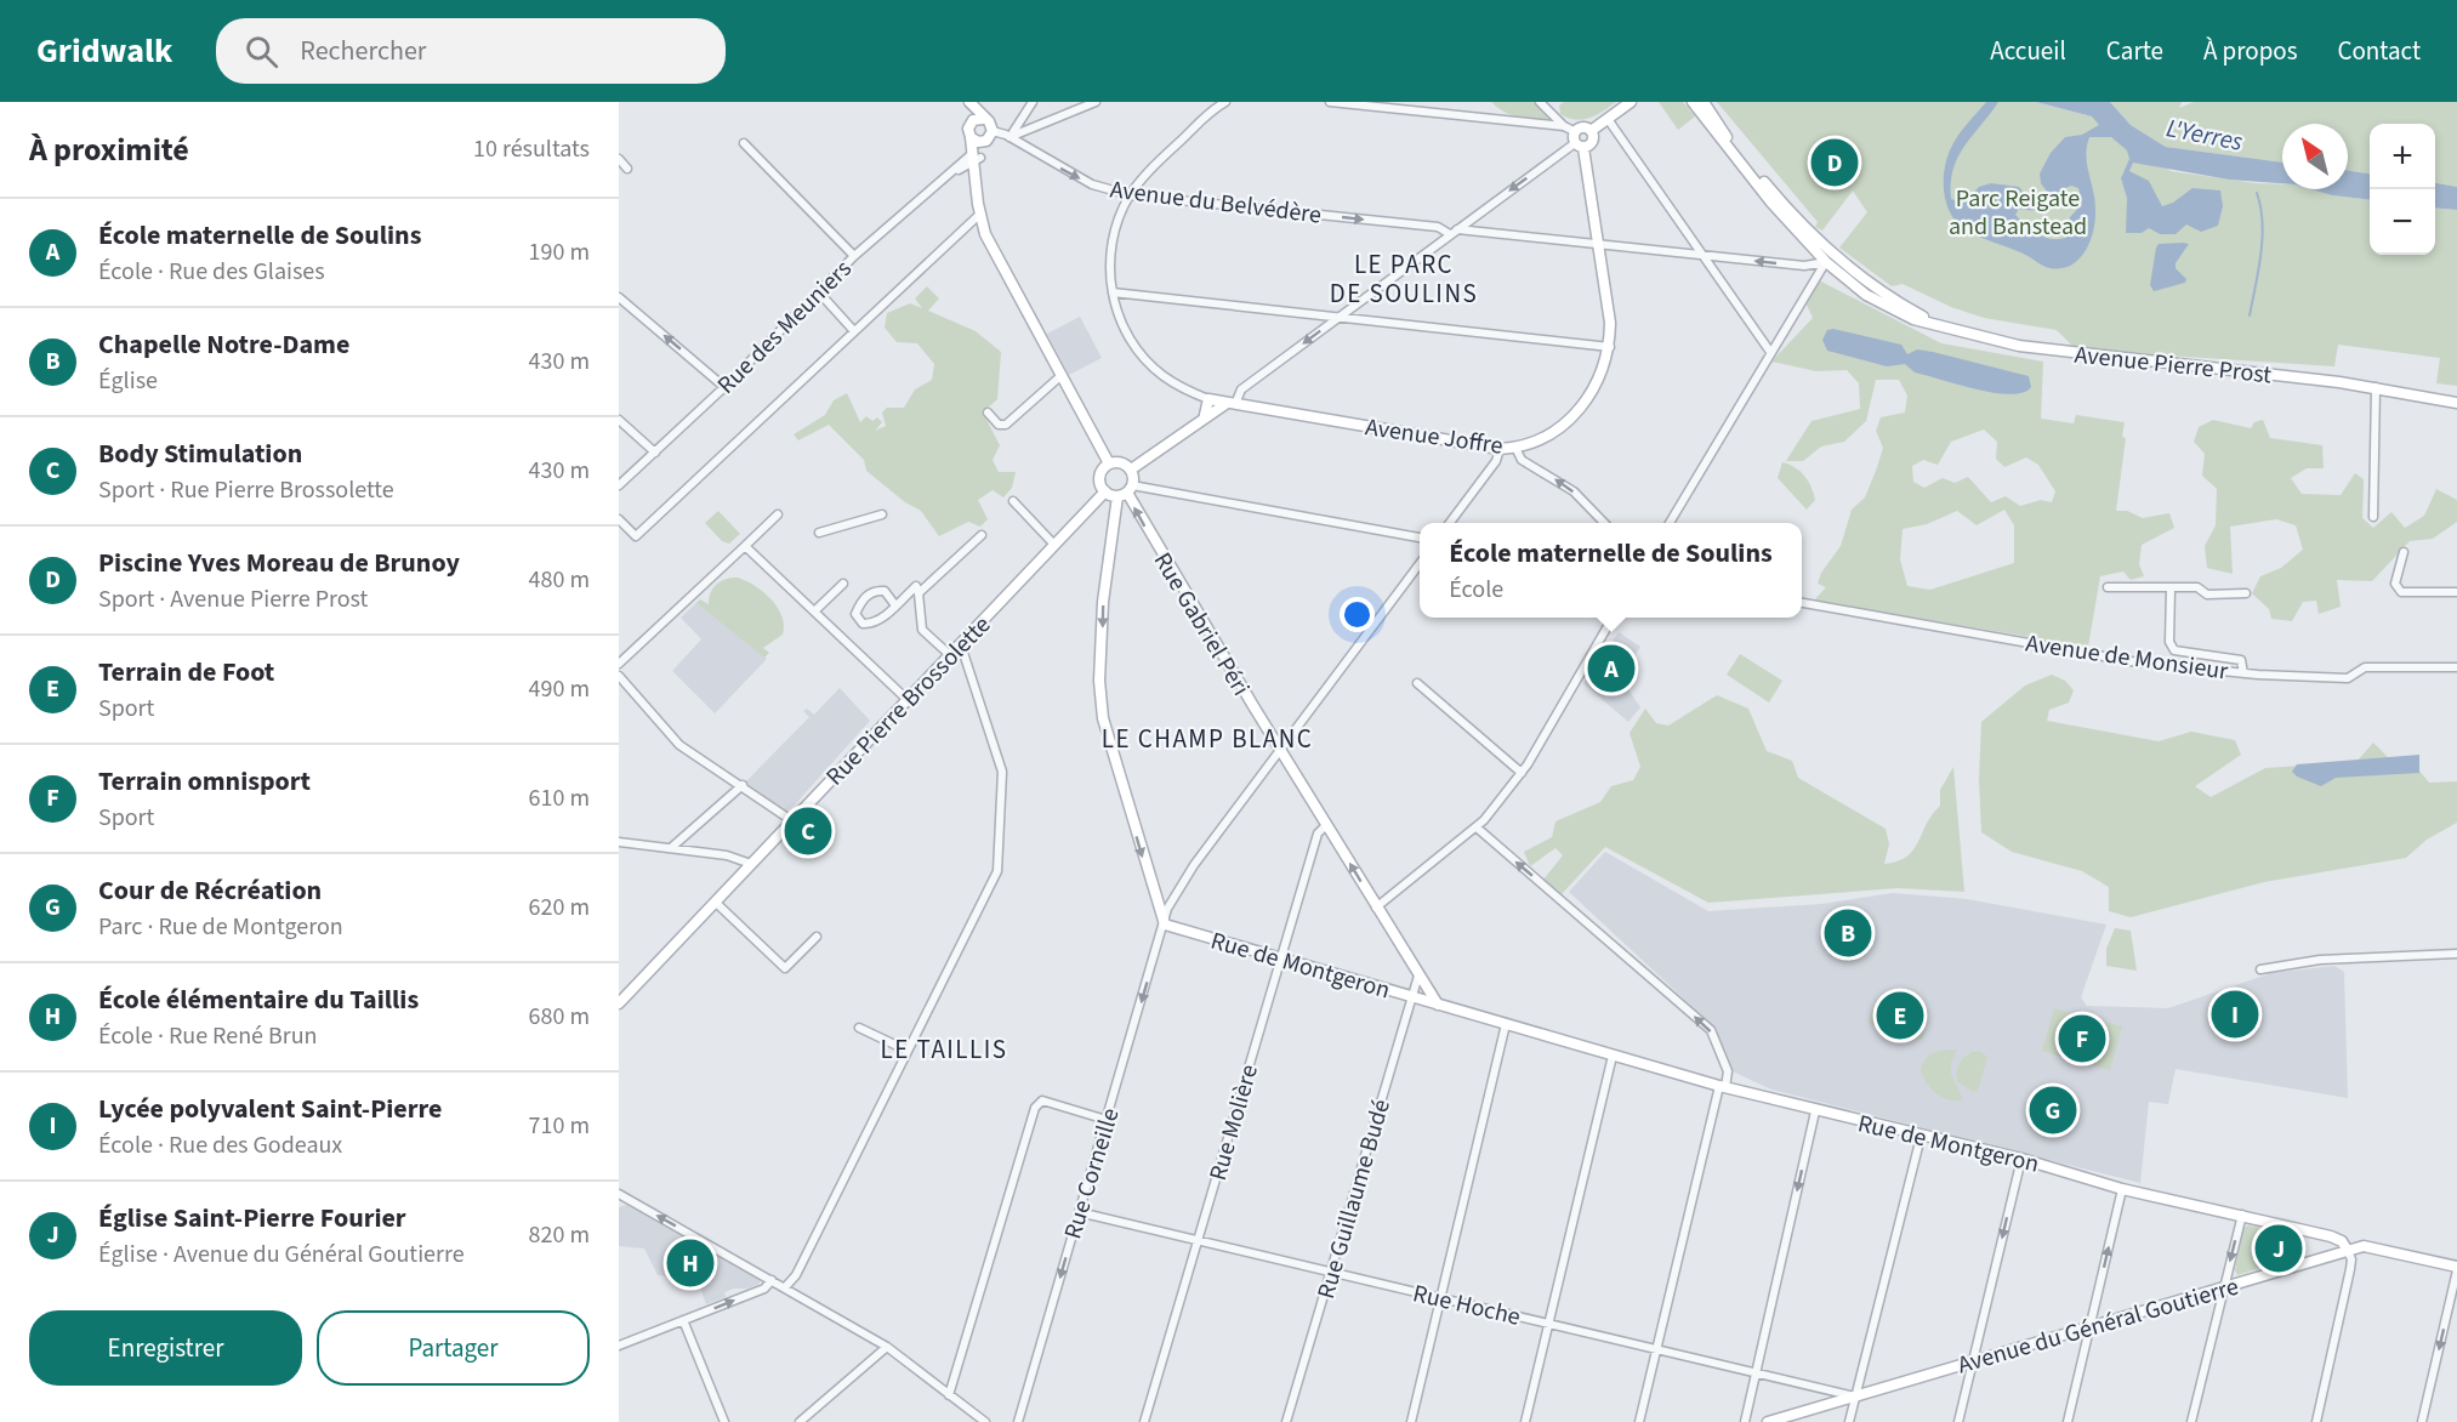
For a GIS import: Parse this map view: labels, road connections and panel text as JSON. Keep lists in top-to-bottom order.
{
  "streets": {
    "street": [
      "Avenue du Belvédère",
      "Rue des Meuniers",
      "Avenue Pierre Prost",
      "Avenue Joffre",
      "Rue Gabriel Péri",
      "Avenue de Monsieur",
      "Rue Pierre Brossolette",
      "Rue de Montgeron",
      "Rue Molière",
      "Rue Corneille",
      "Rue Guillaume Budé",
      "Rue Hoche",
      "Avenue du Général Goutierre"
    ]
  },
  "crossings": [
    ["Avenue du Belvédère", "Avenue Pierre Prost"],
    ["Avenue du Belvédère", "Avenue Joffre"],
    ["Rue Gabriel Péri", "Rue Pierre Brossolette"],
    ["Rue Gabriel Péri", "Rue de Montgeron"],
    ["Rue Gabriel Péri", "Rue Molière"],
    ["Rue Gabriel Péri", "Rue Corneille"],
    ["Rue Gabriel Péri", "Rue Guillaume Budé"],
    ["Rue de Montgeron", "Rue Molière"],
    ["Rue de Montgeron", "Rue Corneille"],
    ["Rue de Montgeron", "Rue Guillaume Budé"],
    ["Rue de Montgeron", "Avenue du Général Goutierre"],
    ["Rue Molière", "Rue Hoche"],
    ["Rue Corneille", "Rue Hoche"],
    ["Rue Guillaume Budé", "Rue Hoche"],
    ["Rue Hoche", "Avenue du Général Goutierre"]
  ],
  "one_way": ["Rue Gabriel Péri", "Rue Corneille"],
  "districts": ["LE PARC DE SOULINS", "LE CHAMP BLANC", "LE TAILLIS"],
  "water": ["L'Yerres"],
  "parks": ["Parc Reigate and Banstead"],
  "north": "top left",
  "page": {
    "header": "Gridwalk",
    "search": "Rechercher",
    "nav": [
      "Accueil",
      "Carte",
      "À propos",
      "Contact"
    ],
    "heading": ["À proximité", "10 résultats"],
    "map_buttons": ["+", "−"],
    "pins": [
      "D",
      "A",
      "C",
      "B",
      "I",
      "E",
      "F",
      "G",
      "J",
      "H"
    ],
    "list": [
      {
        "mark": "A",
        "name": "École maternelle de Soulins",
        "note": "École · Rue des Glaises",
        "value": "190 m"
      },
      {
        "mark": "B",
        "name": "Chapelle Notre-Dame",
        "note": "Église",
        "value": "430 m"
      },
      {
        "mark": "C",
        "name": "Body Stimulation",
        "note": "Sport · Rue Pierre Brossolette",
        "value": "430 m"
      },
      {
        "mark": "D",
        "name": "Piscine Yves Moreau de Brunoy",
        "note": "Sport · Avenue Pierre Prost",
        "value": "480 m"
      },
      {
        "mark": "E",
        "name": "Terrain de Foot",
        "note": "Sport",
        "value": "490 m"
      },
      {
        "mark": "F",
        "name": "Terrain omnisport",
        "note": "Sport",
        "value": "610 m"
      },
      {
        "mark": "G",
        "name": "Cour de Récréation",
        "note": "Parc · Rue de Montgeron",
        "value": "620 m"
      },
      {
        "mark": "H",
        "name": "École élémentaire du Taillis",
        "note": "École · Rue René Brun",
        "value": "680 m"
      },
      {
        "mark": "I",
        "name": "Lycée polyvalent Saint-Pierre",
        "note": "École · Rue des Godeaux",
        "value": "710 m"
      },
      {
        "mark": "J",
        "name": "Église Saint-Pierre Fourier",
        "note": "Église · Avenue du Général Goutierre",
        "value": "820 m"
      }
    ],
    "popup": ["École maternelle de Soulins", "École"],
    "buttons": ["Enregistrer", "Partager"]
  }
}
